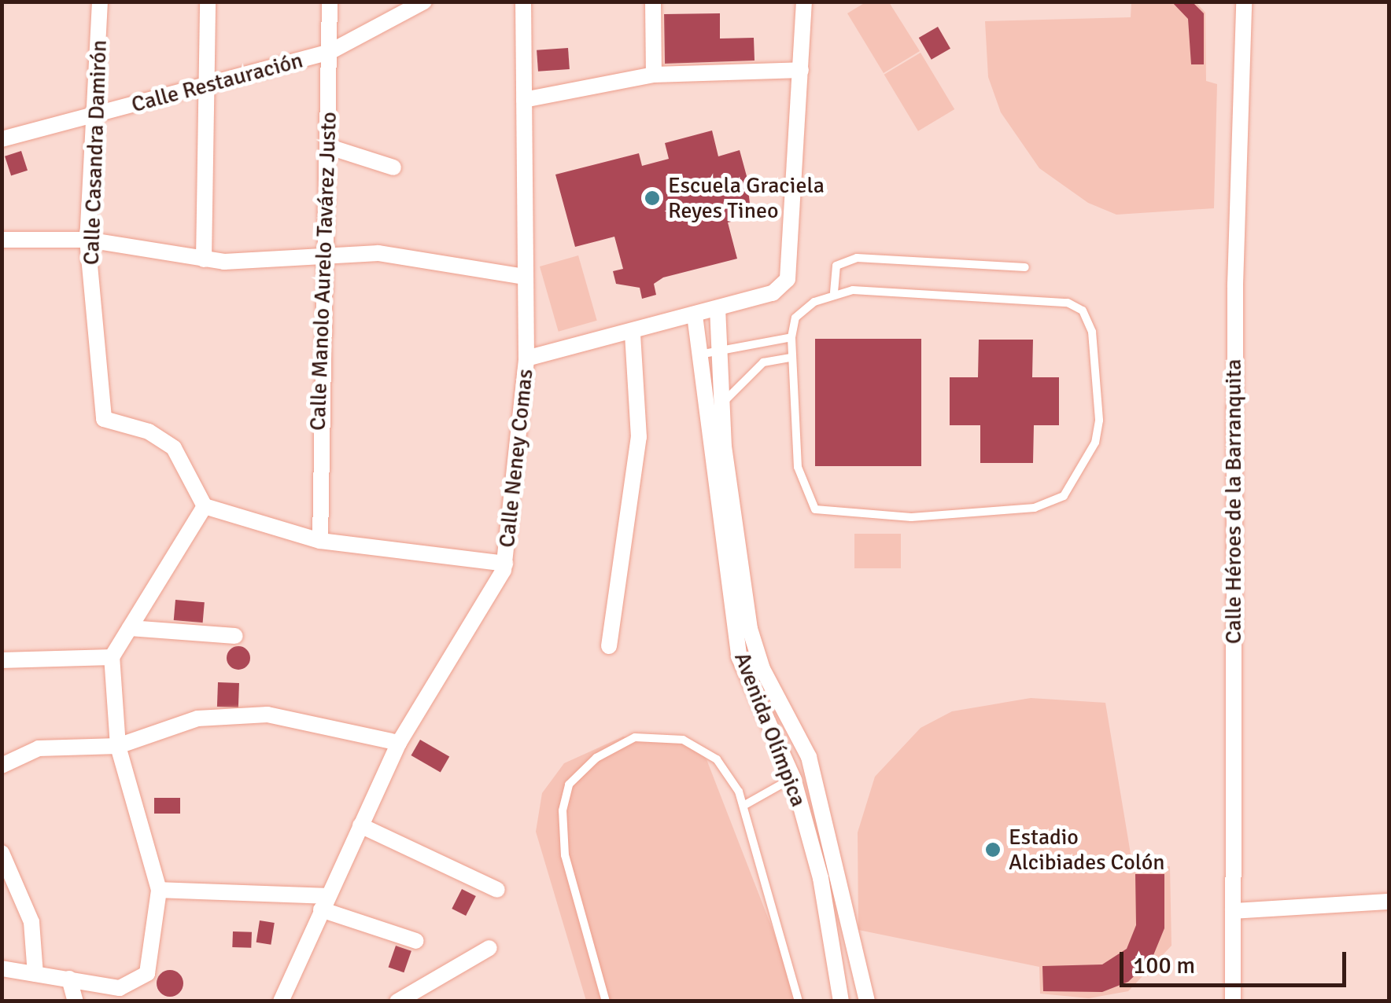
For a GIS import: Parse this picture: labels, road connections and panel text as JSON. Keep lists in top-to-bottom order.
{
  "streets": {
    "street": [
      "Calle Restauración",
      "Calle Casandra Damirón",
      "Calle Manolo Aurelo Tavárez Justo",
      "Calle Neney Comas",
      "Calle Héroes de la Barranquita",
      "Avenida Olímpica"
    ]
  },
  "crossings": [
    ["Calle Restauración", "Calle Casandra Damirón"],
    ["Calle Restauración", "Calle Manolo Aurelo Tavárez Justo"]
  ],
  "places": ["Escuela Graciela Reyes Tineo", "Estadio Alcibiades Colón"],
  "scale_bar": "100 m"
}
